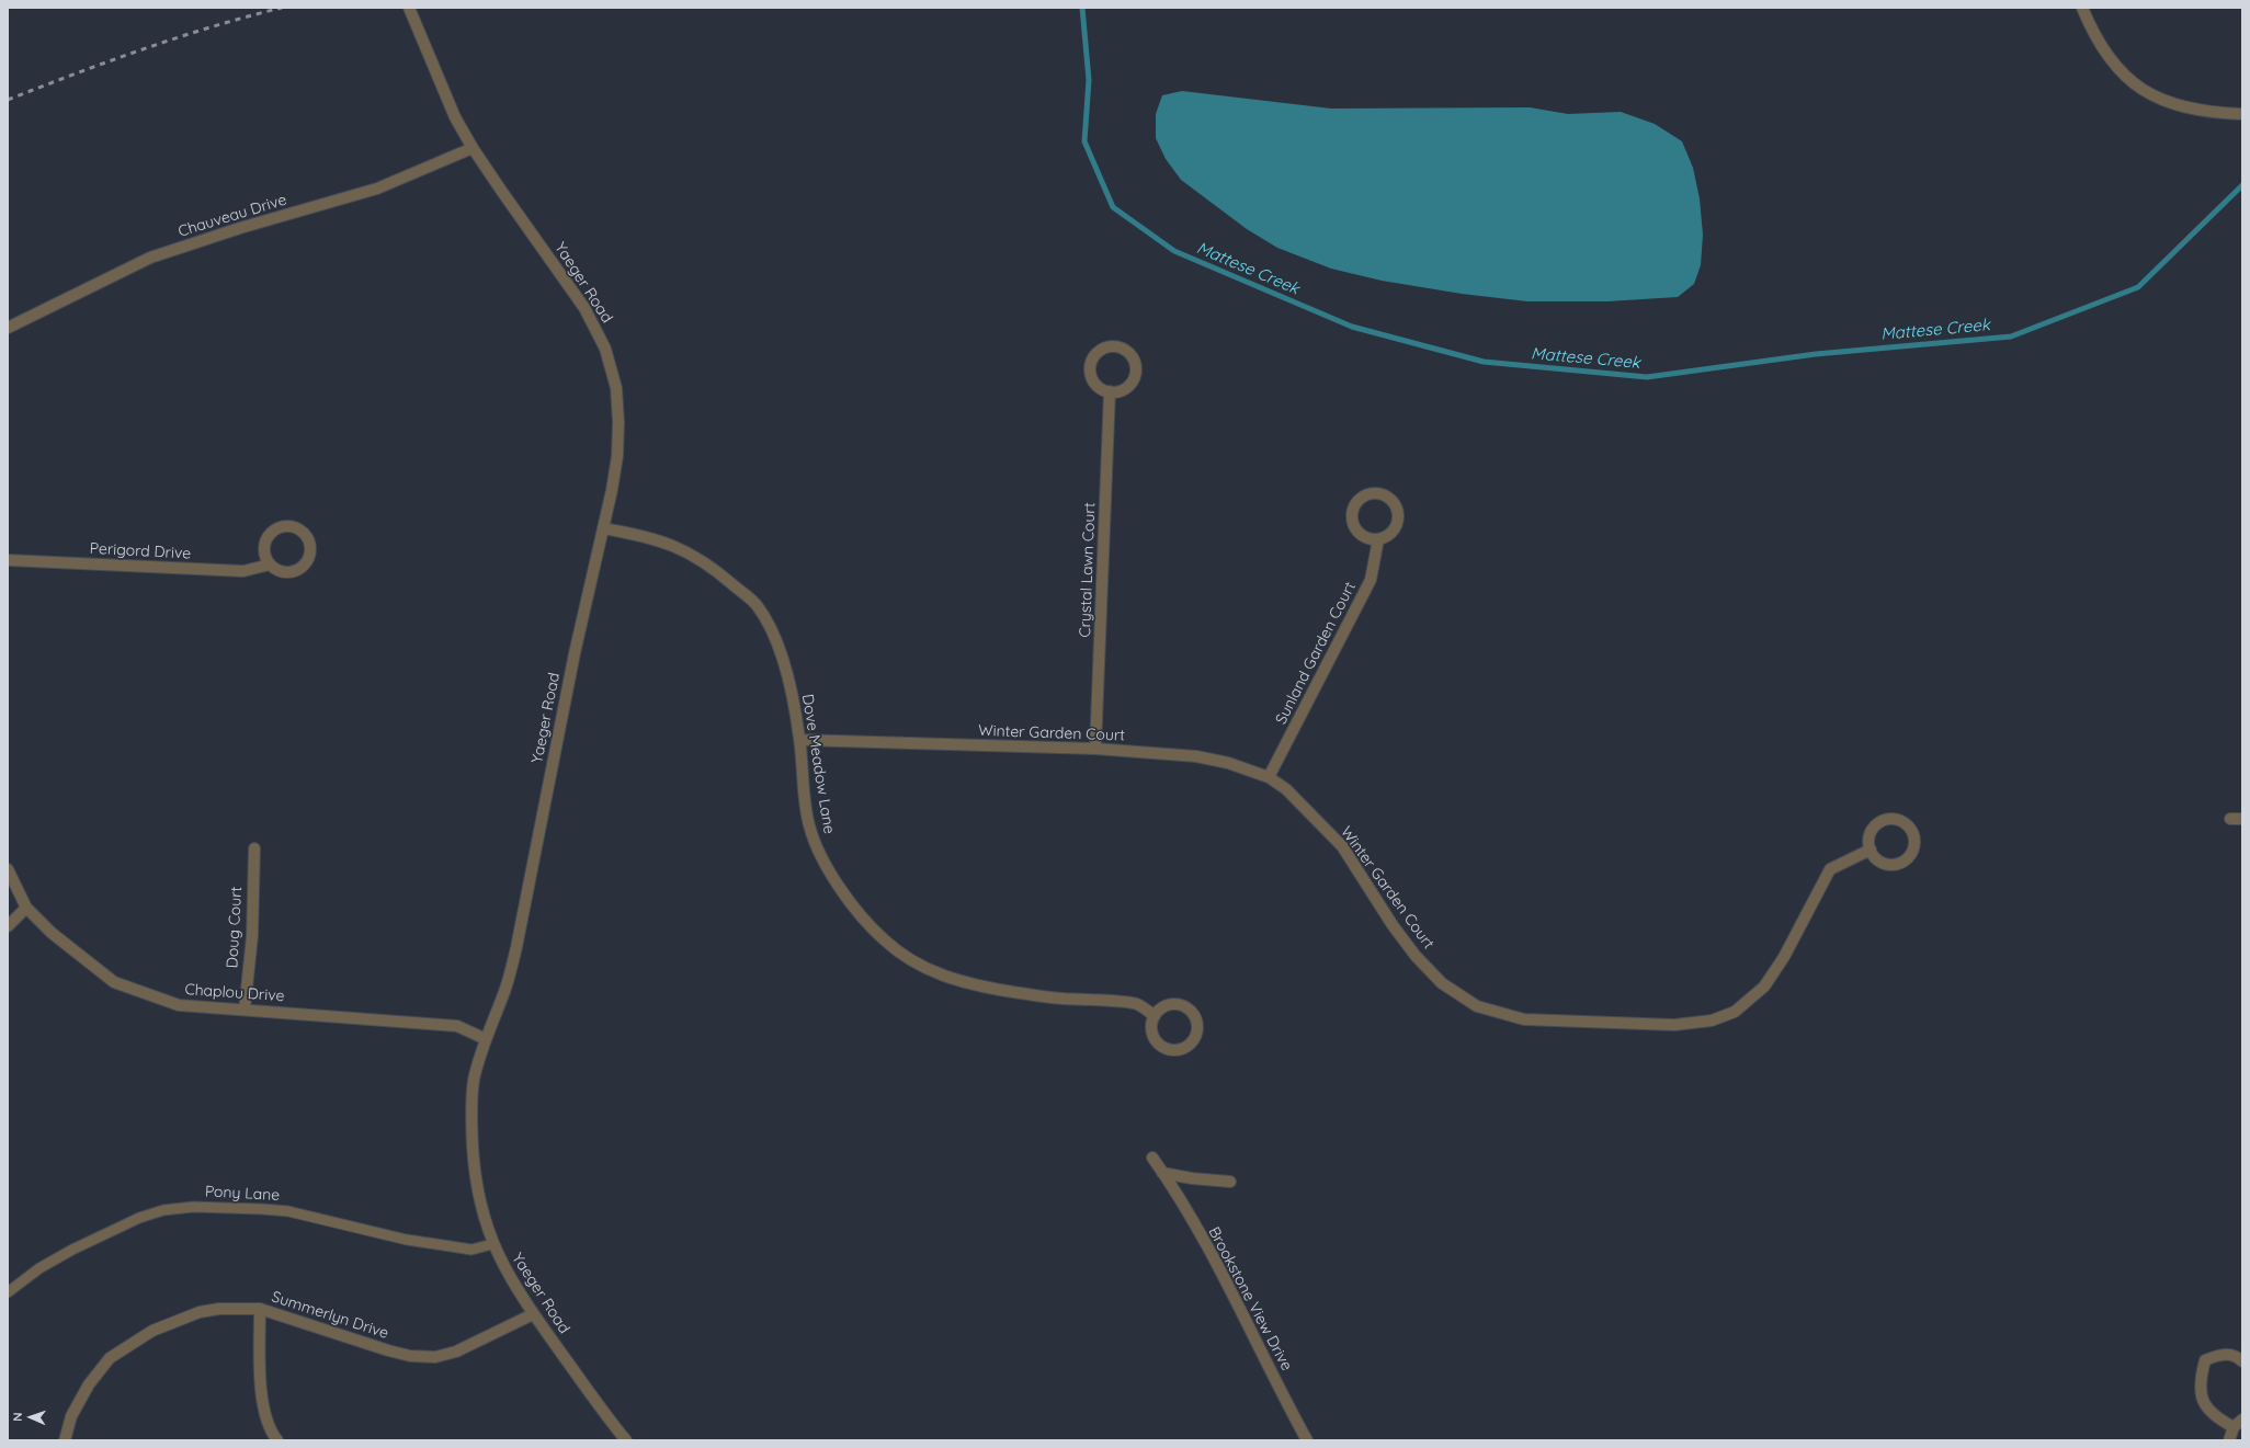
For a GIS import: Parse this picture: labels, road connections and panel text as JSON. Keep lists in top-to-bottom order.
{
  "streets": {
    "street": [
      "Chauveau Drive",
      "Yaeger Road",
      "Perigord Drive",
      "Crystal Lawn Court",
      "Sunland Garden Court",
      "Winter Garden Court",
      "Dove Meadow Lane",
      "Doug Court",
      "Chaplou Drive",
      "Brookstone View Drive",
      "Summerlyn Drive"
    ],
    "lane": ["Pony Lane"]
  },
  "crossings": [
    ["Chauveau Drive", "Yaeger Road"],
    ["Yaeger Road", "Dove Meadow Lane"],
    ["Yaeger Road", "Chaplou Drive"],
    ["Yaeger Road", "Pony Lane"],
    ["Yaeger Road", "Summerlyn Drive"],
    ["Crystal Lawn Court", "Winter Garden Court"],
    ["Sunland Garden Court", "Winter Garden Court"],
    ["Winter Garden Court", "Dove Meadow Lane"],
    ["Doug Court", "Chaplou Drive"]
  ],
  "water": ["Mattese Creek"],
  "north": "left"
}
